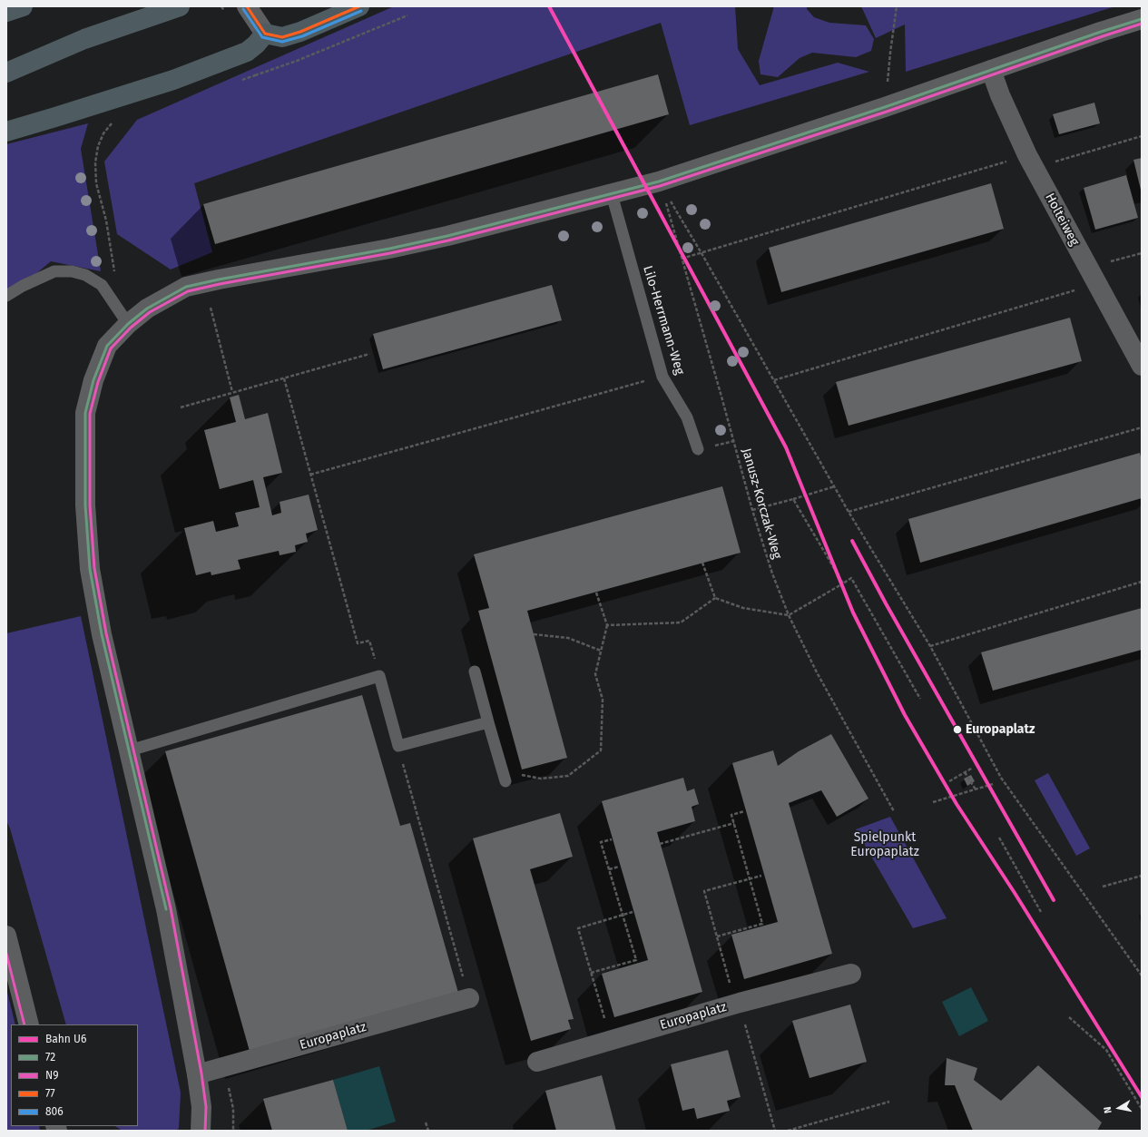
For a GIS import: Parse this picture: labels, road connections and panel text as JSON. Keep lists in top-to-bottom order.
{
  "streets": {
    "street": ["Holteiweg", "Europaplatz"],
    "lane": ["Lilo-Herrmann-Weg"],
    "path": ["Janusz-Korczak-Weg"]
  },
  "parks": ["Spielpunkt Europaplatz"],
  "places": ["Europaplatz"],
  "lines": [
    "rail line U6",
    "transit line 77",
    "transit line 806",
    "transit line 72",
    "transit line N9"
  ],
  "legend": [
    "Bahn U6",
    "72",
    "N9",
    "77",
    "806"
  ],
  "north": "left"
}
